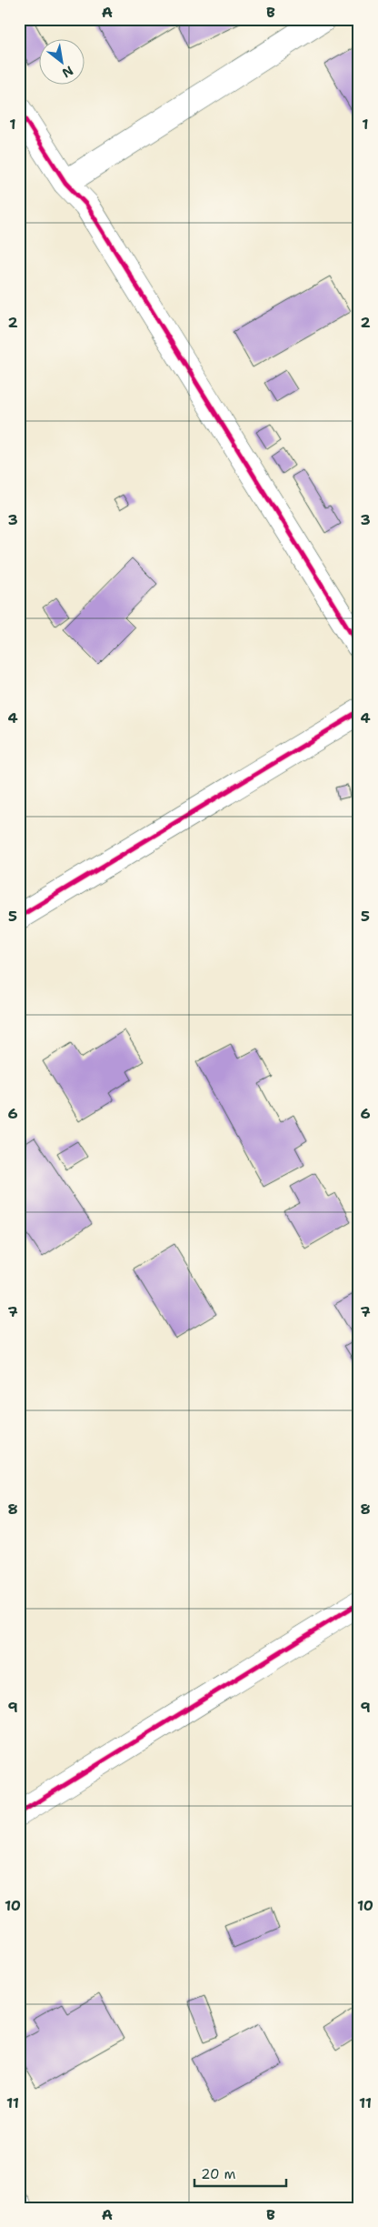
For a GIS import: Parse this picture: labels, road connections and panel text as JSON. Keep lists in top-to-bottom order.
{
  "scale_bar": "20 m",
  "north": "bottom right",
  "grid": {
    "columns": ["A", "B"],
    "rows": [
      "1",
      "2",
      "3",
      "4",
      "5",
      "6",
      "7",
      "8",
      "9",
      "10",
      "11"
    ]
  }
}
